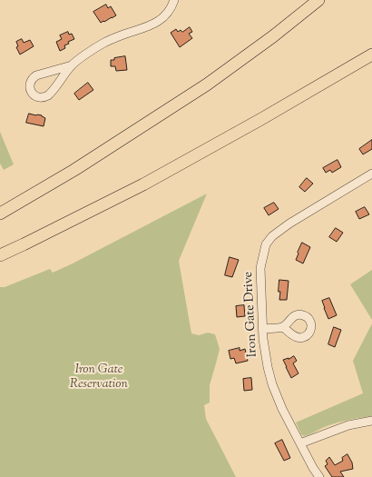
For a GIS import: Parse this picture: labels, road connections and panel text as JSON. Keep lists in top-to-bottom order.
{
  "streets": {
    "street": ["Iron Gate Drive"]
  },
  "parks": ["Iron Gate Reservation"]
}
